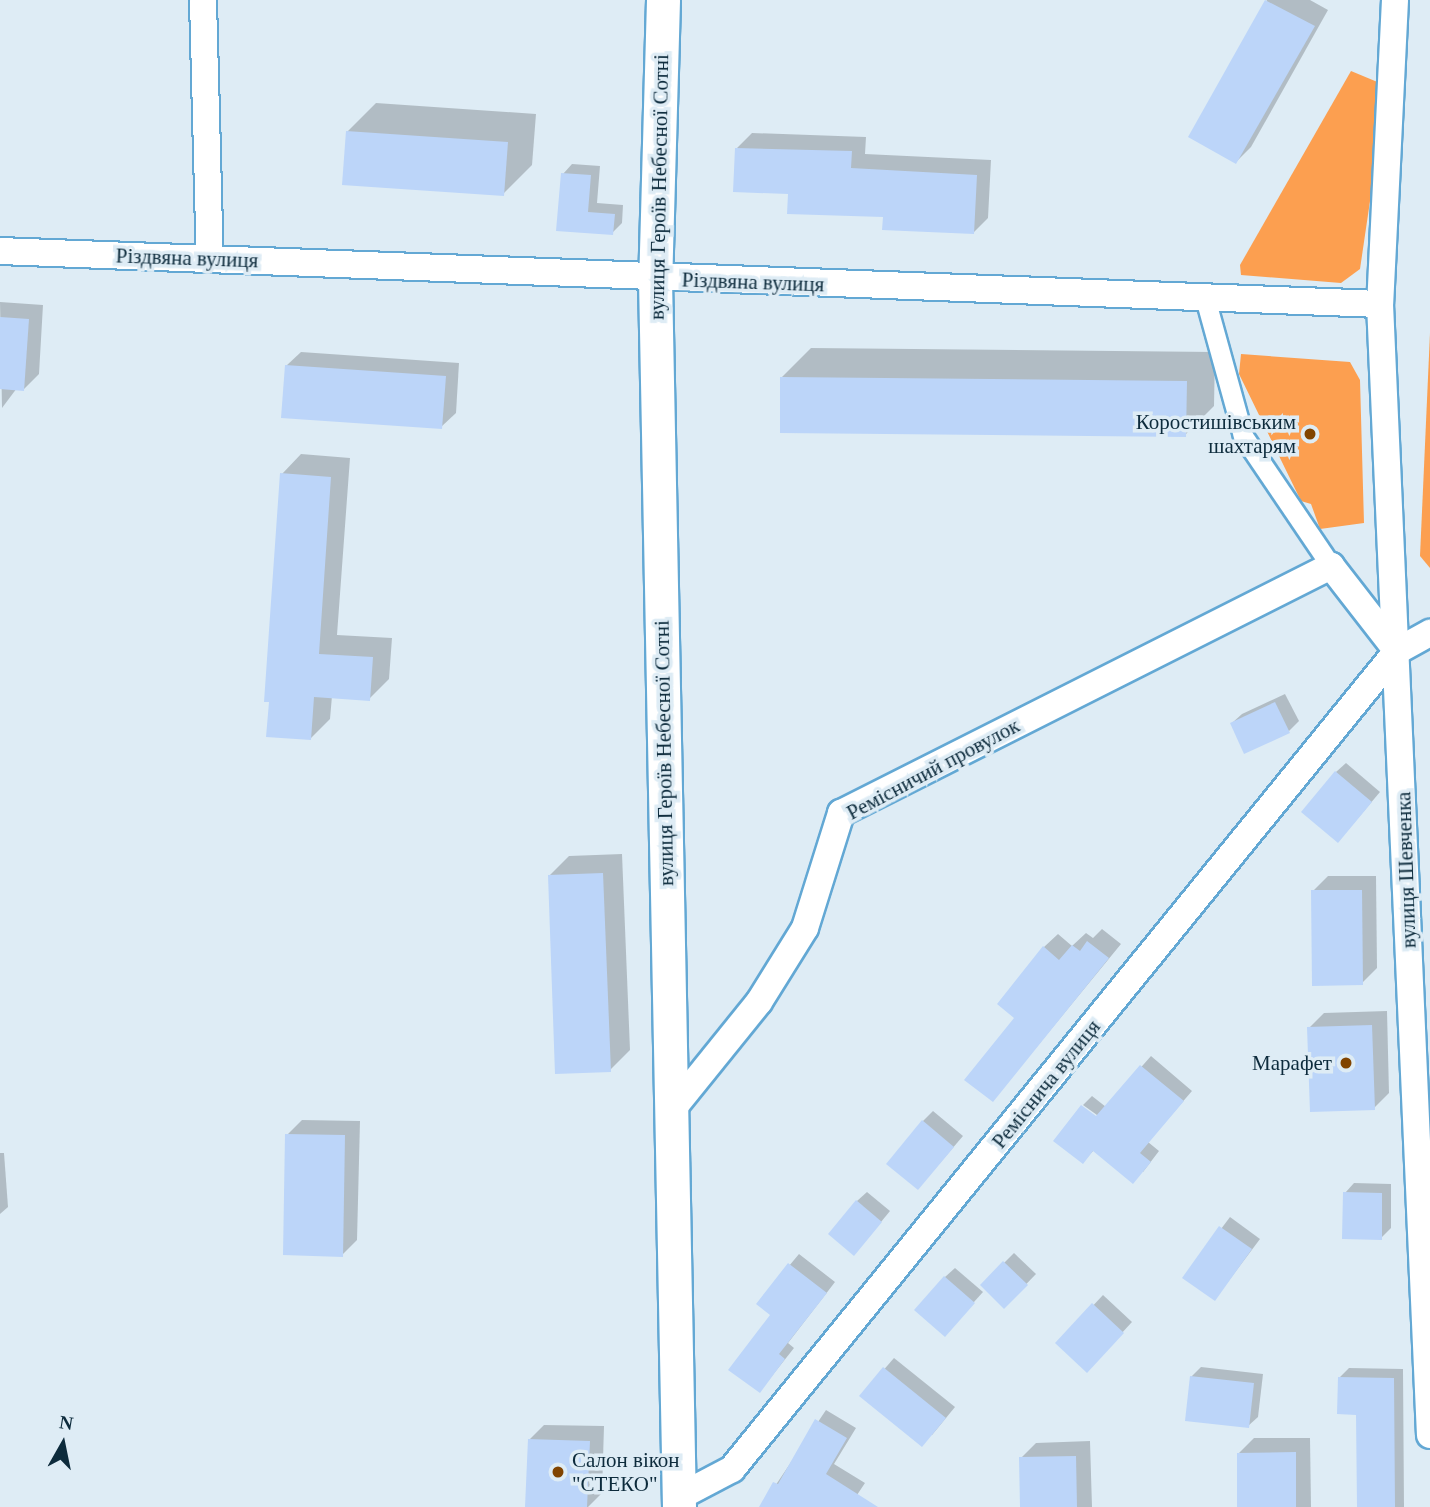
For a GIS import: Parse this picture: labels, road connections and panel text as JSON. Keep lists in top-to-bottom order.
{
  "streets": {
    "street": [
      "вулиця Героїв Небесної Сотні",
      "Різдвяна вулиця",
      "Ремісничий провулок",
      "вулиця Шевченка",
      "Реміснича вулиця"
    ]
  },
  "crossings": [
    ["вулиця Героїв Небесної Сотні", "Різдвяна вулиця"],
    ["вулиця Героїв Небесної Сотні", "Ремісничий провулок"],
    ["вулиця Героїв Небесної Сотні", "Реміснича вулиця"],
    ["Різдвяна вулиця", "вулиця Шевченка"],
    ["вулиця Шевченка", "Реміснича вулиця"]
  ],
  "places": ["Коростишівським шахтарям", "Марафет", "Салон вікон \"СТЕКО\""],
  "north": "top"
}
